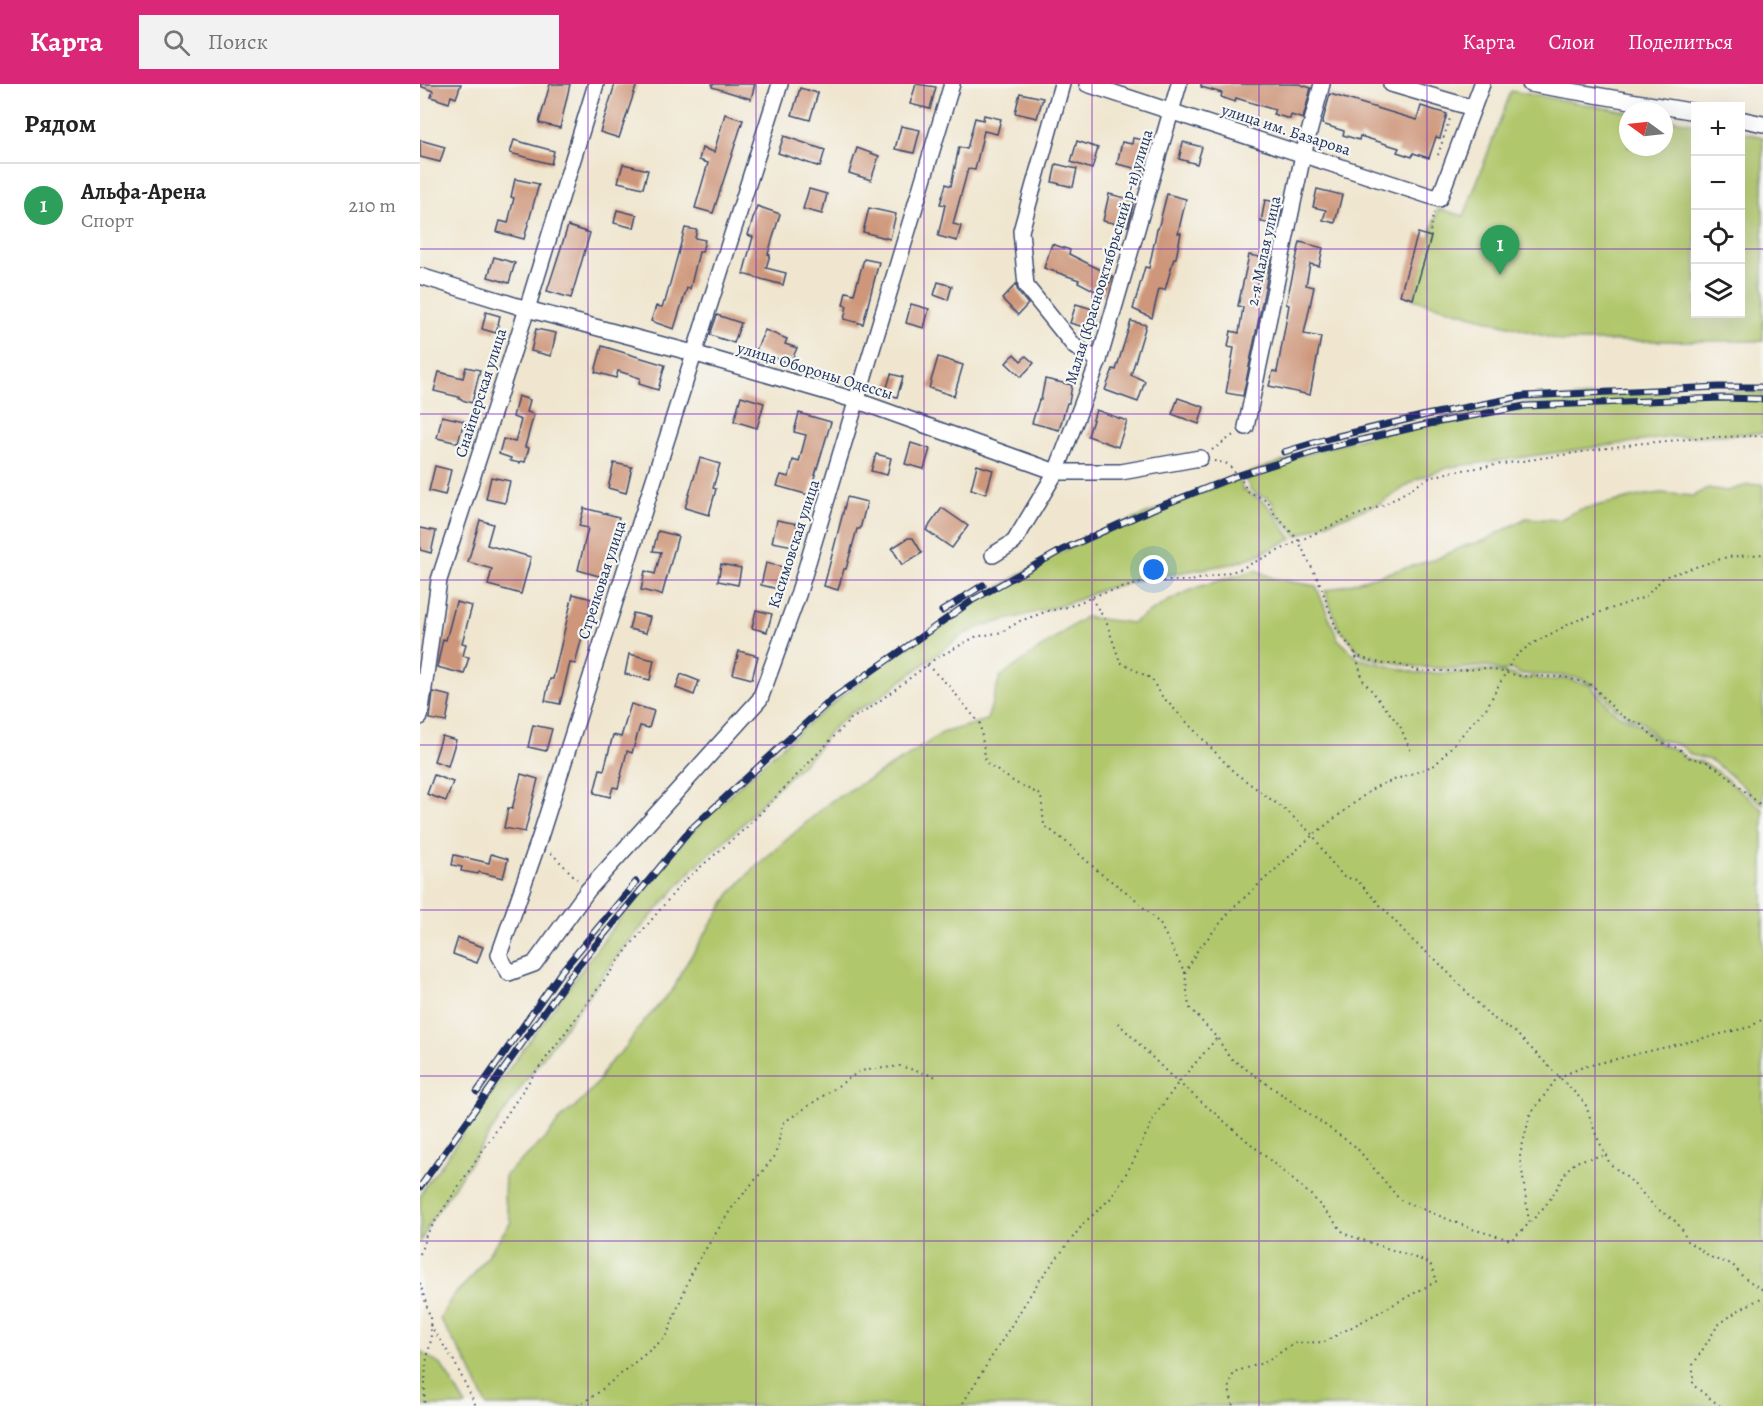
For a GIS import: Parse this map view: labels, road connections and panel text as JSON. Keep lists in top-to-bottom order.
{
  "streets": {
    "street": [
      "улица им. Базарова",
      "2-я Малая улица",
      "Малая (Краснооктябрьский р-н) улица",
      "улица Обороны Одессы",
      "Снайперская улица",
      "Касимовская улица",
      "Стрелковая улица"
    ]
  },
  "crossings": [
    ["улица им. Базарова", "2-я Малая улица"],
    ["улица им. Базарова", "Малая (Краснооктябрьский р-н) улица"],
    ["Малая (Краснооктябрьский р-н) улица", "улица Обороны Одессы"],
    ["улица Обороны Одессы", "Снайперская улица"],
    ["улица Обороны Одессы", "Касимовская улица"],
    ["улица Обороны Одессы", "Стрелковая улица"],
    ["Касимовская улица", "Стрелковая улица"]
  ],
  "north": "left",
  "page": {
    "header": "Карта",
    "search": "Поиск",
    "nav": ["Карта", "Слои", "Поделиться"],
    "heading": "Рядом",
    "map_buttons": ["+", "−"],
    "list": [
      {
        "mark": "1",
        "name": "Альфа-Арена",
        "note": "Спорт",
        "value": "210 m"
      }
    ],
    "pins": "1"
  }
}
